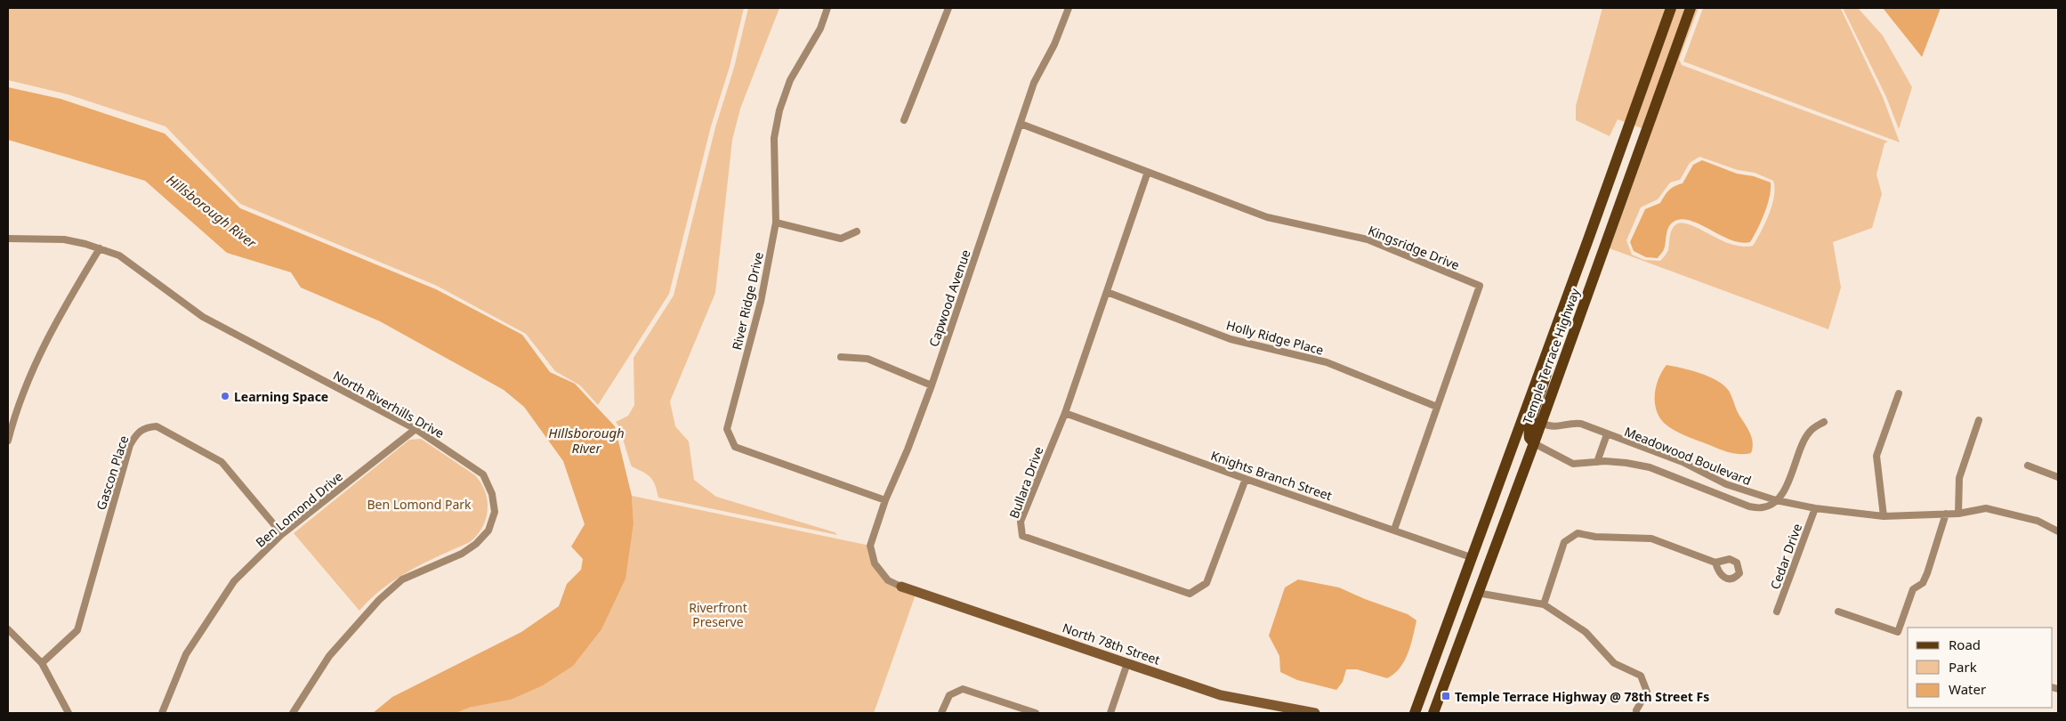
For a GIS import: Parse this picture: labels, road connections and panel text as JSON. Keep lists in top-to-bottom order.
{
  "streets": {
    "main road": ["Temple Terrace Highway"],
    "street": [
      "Kingsridge Drive",
      "Capwood Avenue",
      "River Ridge Drive",
      "Holly Ridge Place",
      "North Riverhills Drive",
      "Meadowood Boulevard",
      "Gascon Place",
      "Knights Branch Street",
      "Bullara Drive",
      "Ben Lomond Drive",
      "Cedar Drive",
      "North 78th Street"
    ]
  },
  "crossings": [
    ["Kingsridge Drive", "Capwood Avenue"],
    ["Kingsridge Drive", "Holly Ridge Place"],
    ["Kingsridge Drive", "Knights Branch Street"],
    ["Kingsridge Drive", "Bullara Drive"],
    ["Capwood Avenue", "River Ridge Drive"],
    ["Capwood Avenue", "North 78th Street"],
    ["Holly Ridge Place", "Bullara Drive"],
    ["Temple Terrace Highway", "Meadowood Boulevard"],
    ["Temple Terrace Highway", "Knights Branch Street"],
    ["North Riverhills Drive", "Ben Lomond Drive"],
    ["Meadowood Boulevard", "Cedar Drive"],
    ["Gascon Place", "Ben Lomond Drive"],
    ["Knights Branch Street", "Bullara Drive"]
  ],
  "water": ["Hillsborough River"],
  "parks": ["Ben Lomond Park", "Riverfront Preserve"],
  "places": {
    "other": ["Learning Space"],
    "transit": ["Temple Terrace Highway @ 78th Street Fs"]
  },
  "legend": ["Road", "Park", "Water"]
}
